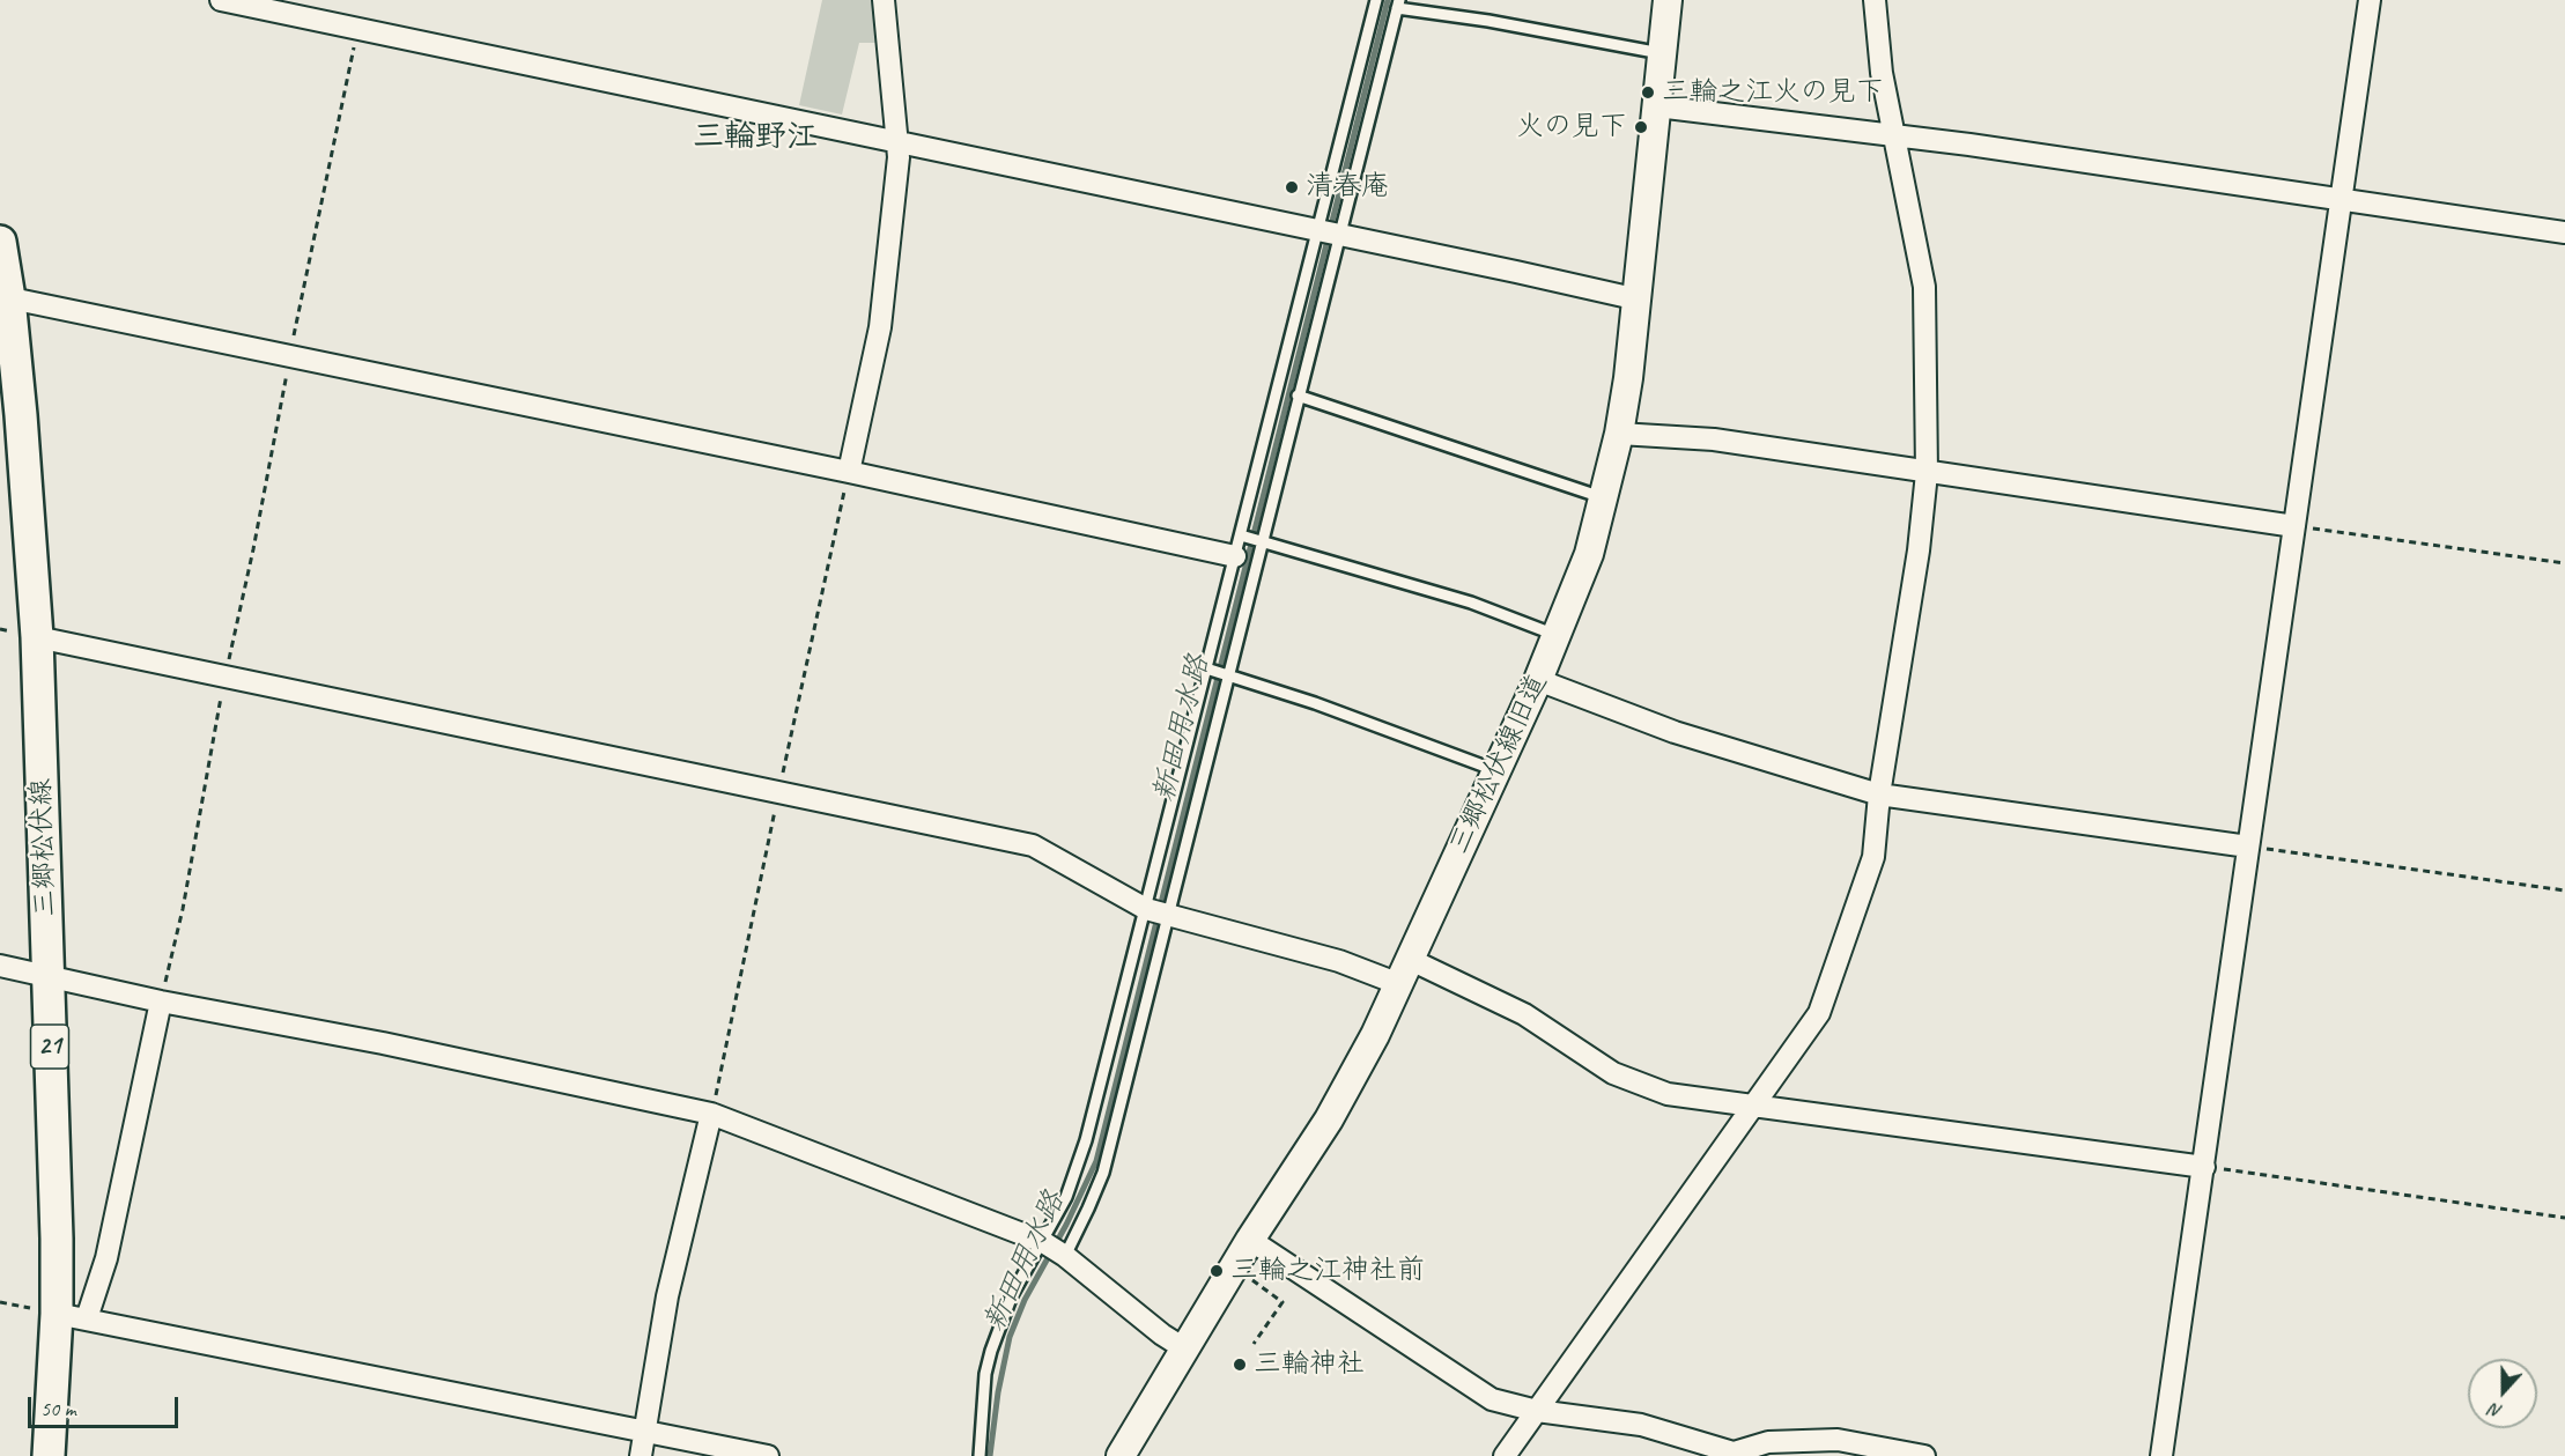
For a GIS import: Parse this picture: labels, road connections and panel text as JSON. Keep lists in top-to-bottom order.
{
  "streets": {
    "main road": ["三郷松伏線", "21"],
    "street": ["三郷松伏線旧道"]
  },
  "districts": ["三輪野江"],
  "water": ["新田用水路"],
  "places": [
    "三輪之江火の見下",
    "火の見下",
    "清春庵",
    "三輪之江神社前",
    "三輪神社"
  ],
  "scale_bar": "50 m",
  "north": "bottom"
}
